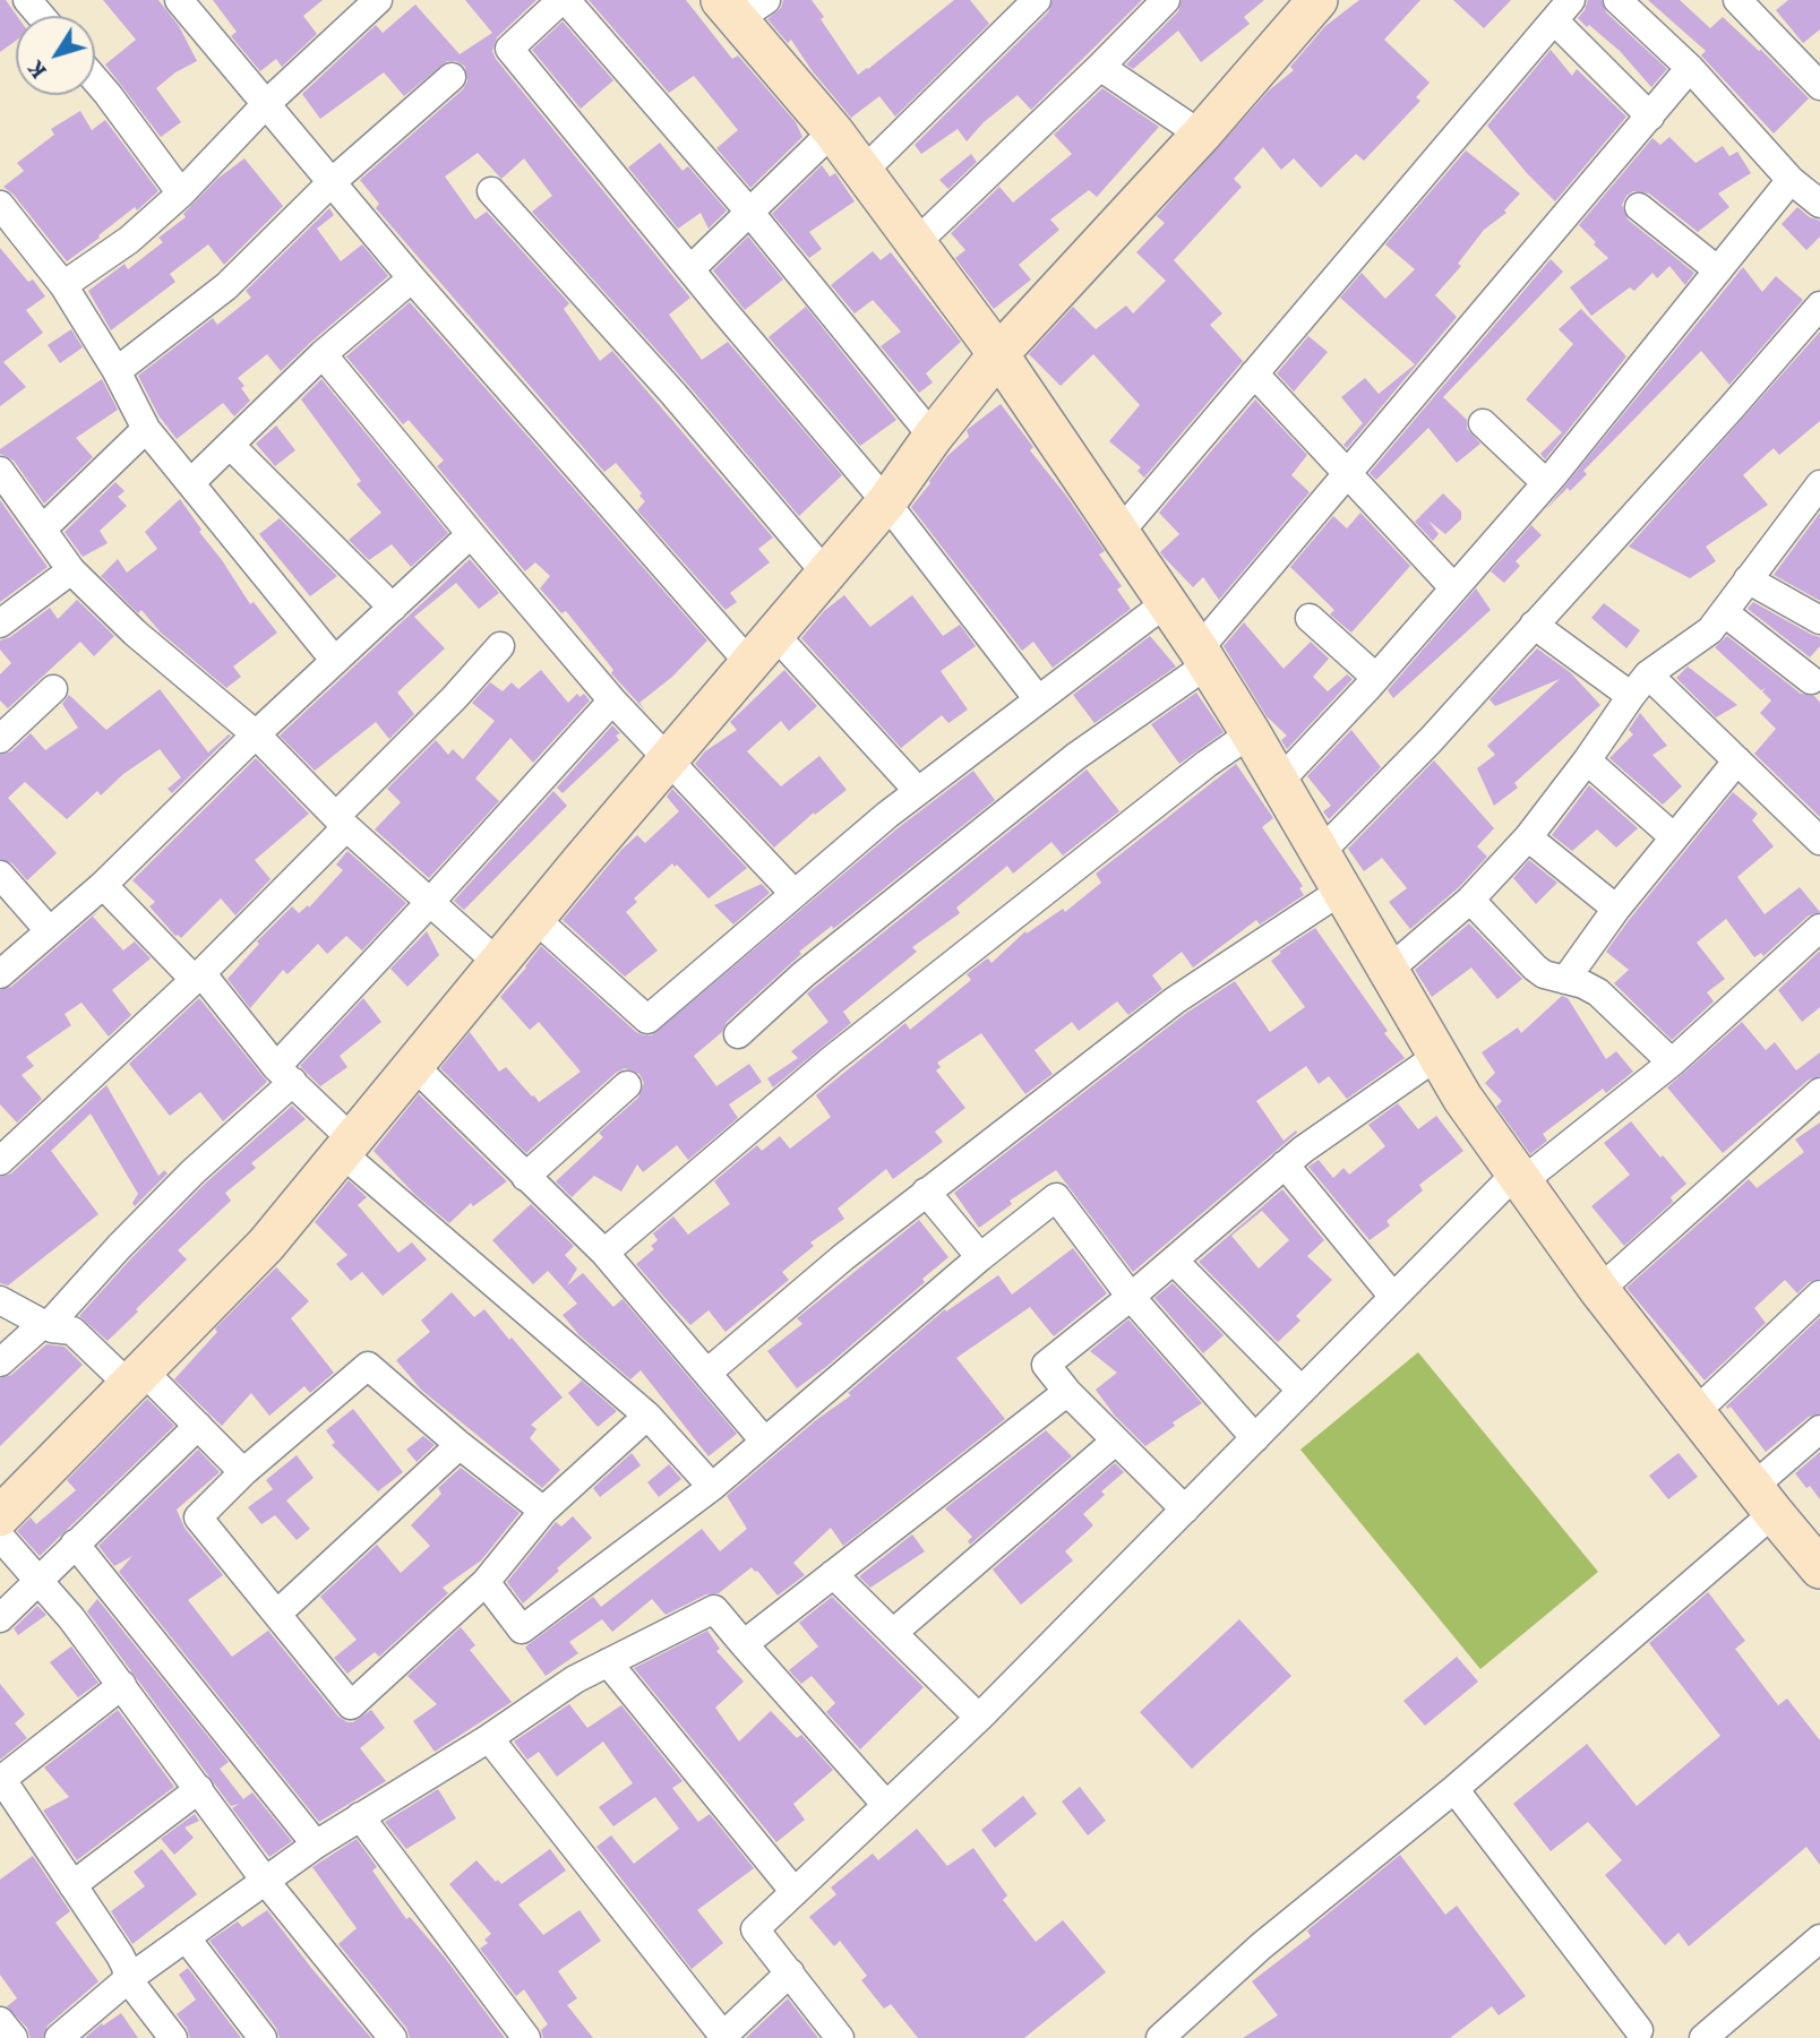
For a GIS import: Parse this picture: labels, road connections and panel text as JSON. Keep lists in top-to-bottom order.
{
  "north": "bottom left"
}
